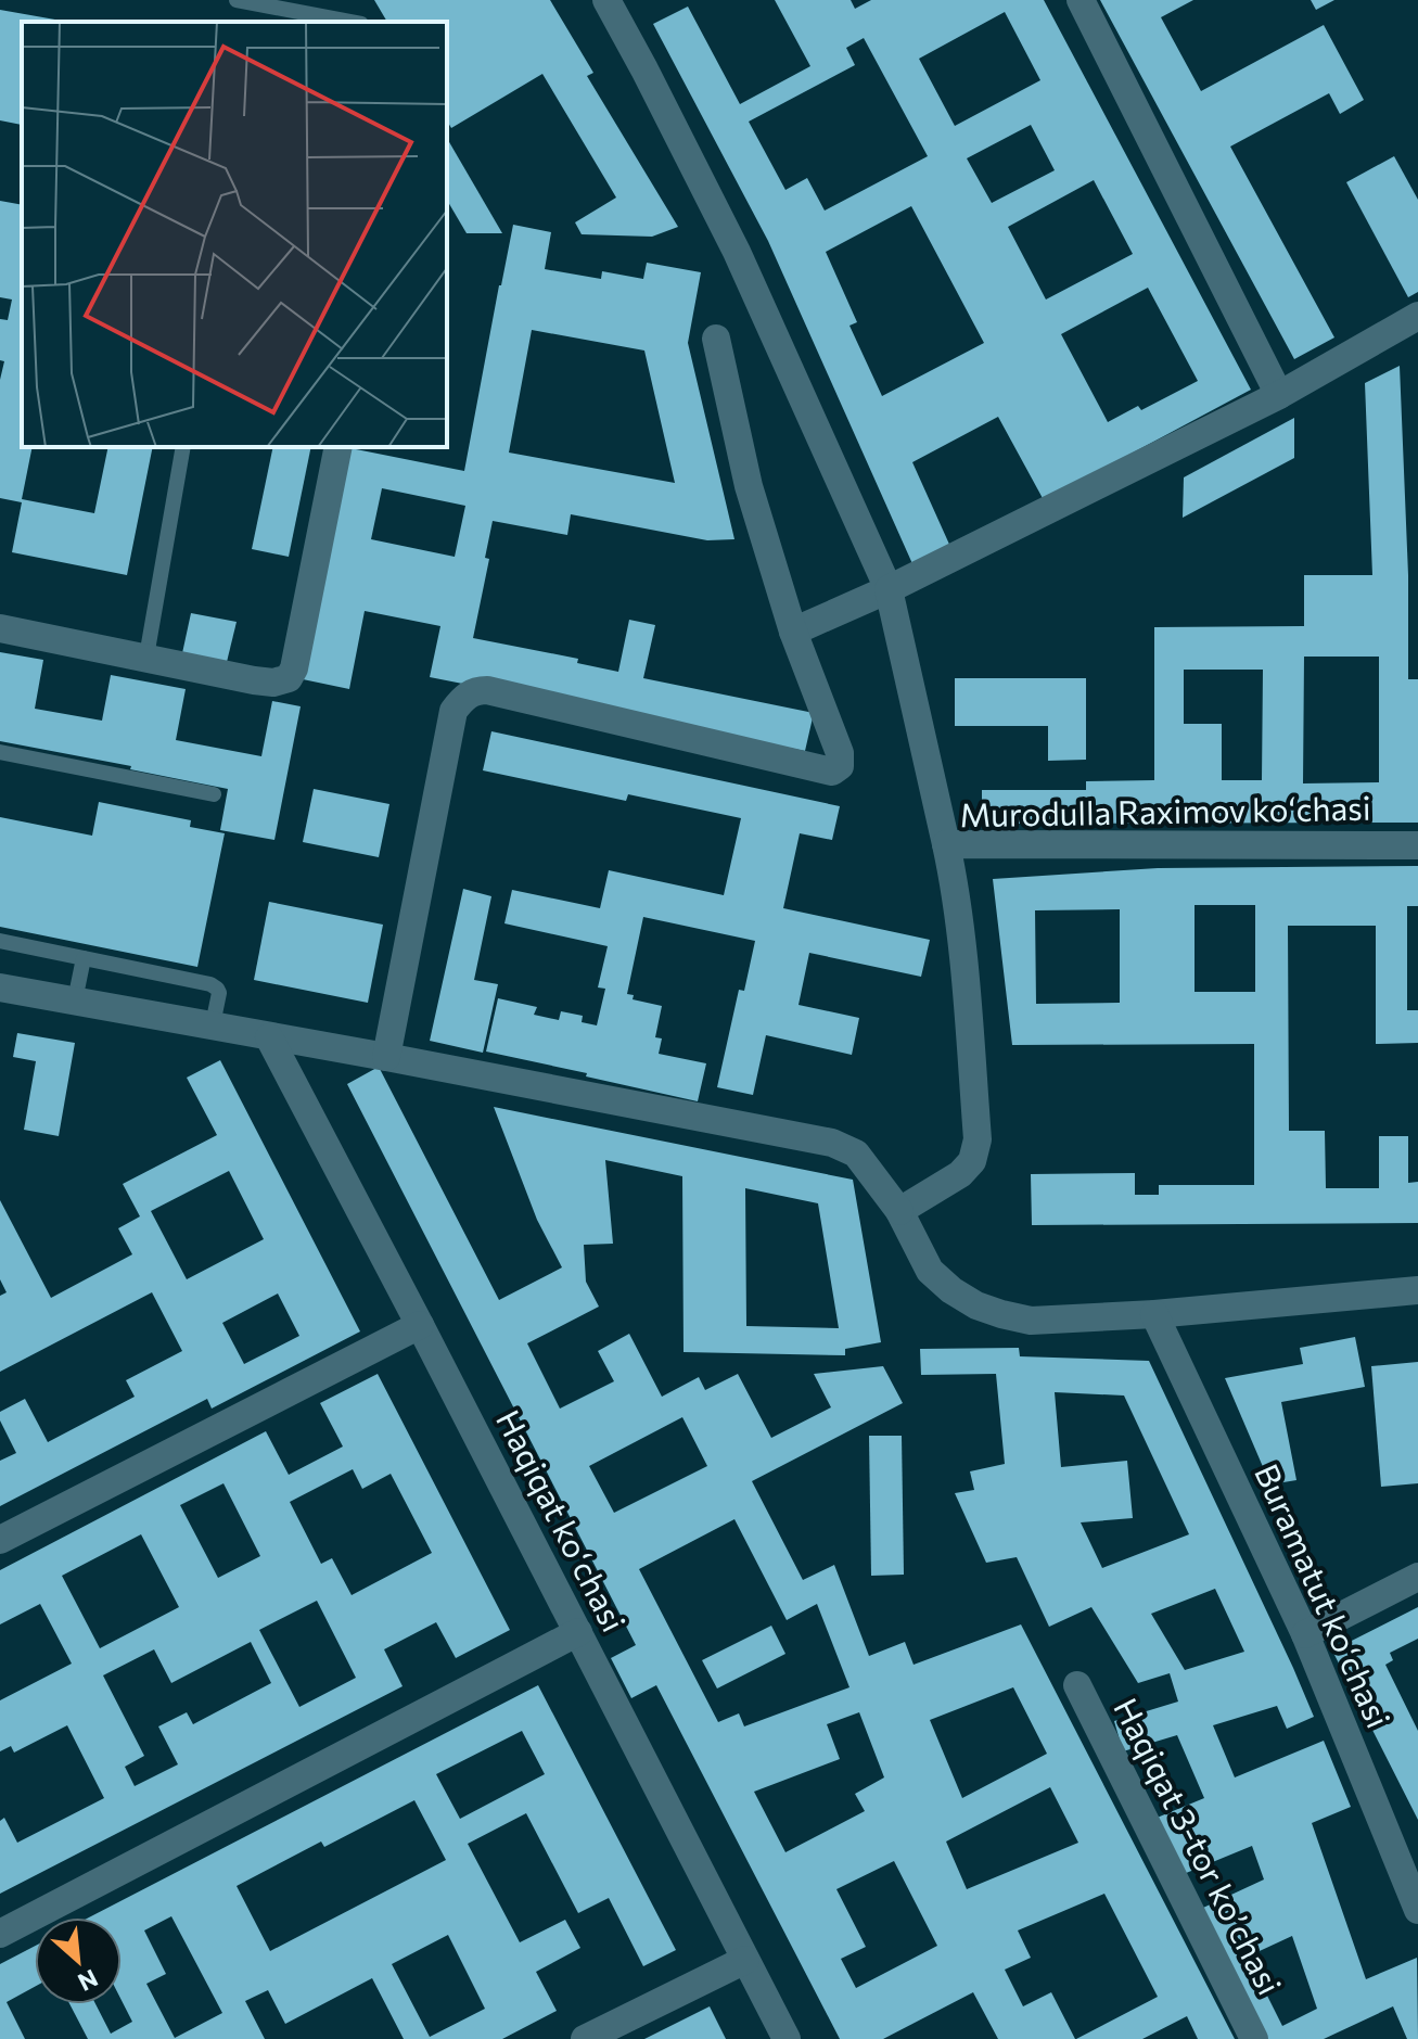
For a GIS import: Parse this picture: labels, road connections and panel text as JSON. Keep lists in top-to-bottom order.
{
  "streets": {
    "street": [
      "Murodulla Raximov koʻchasi",
      "Haqiqat koʻchasi",
      "Buramatut koʻchasi",
      "Haqiqat 3-tor koʼchasi"
    ]
  },
  "north": "bottom right"
}
